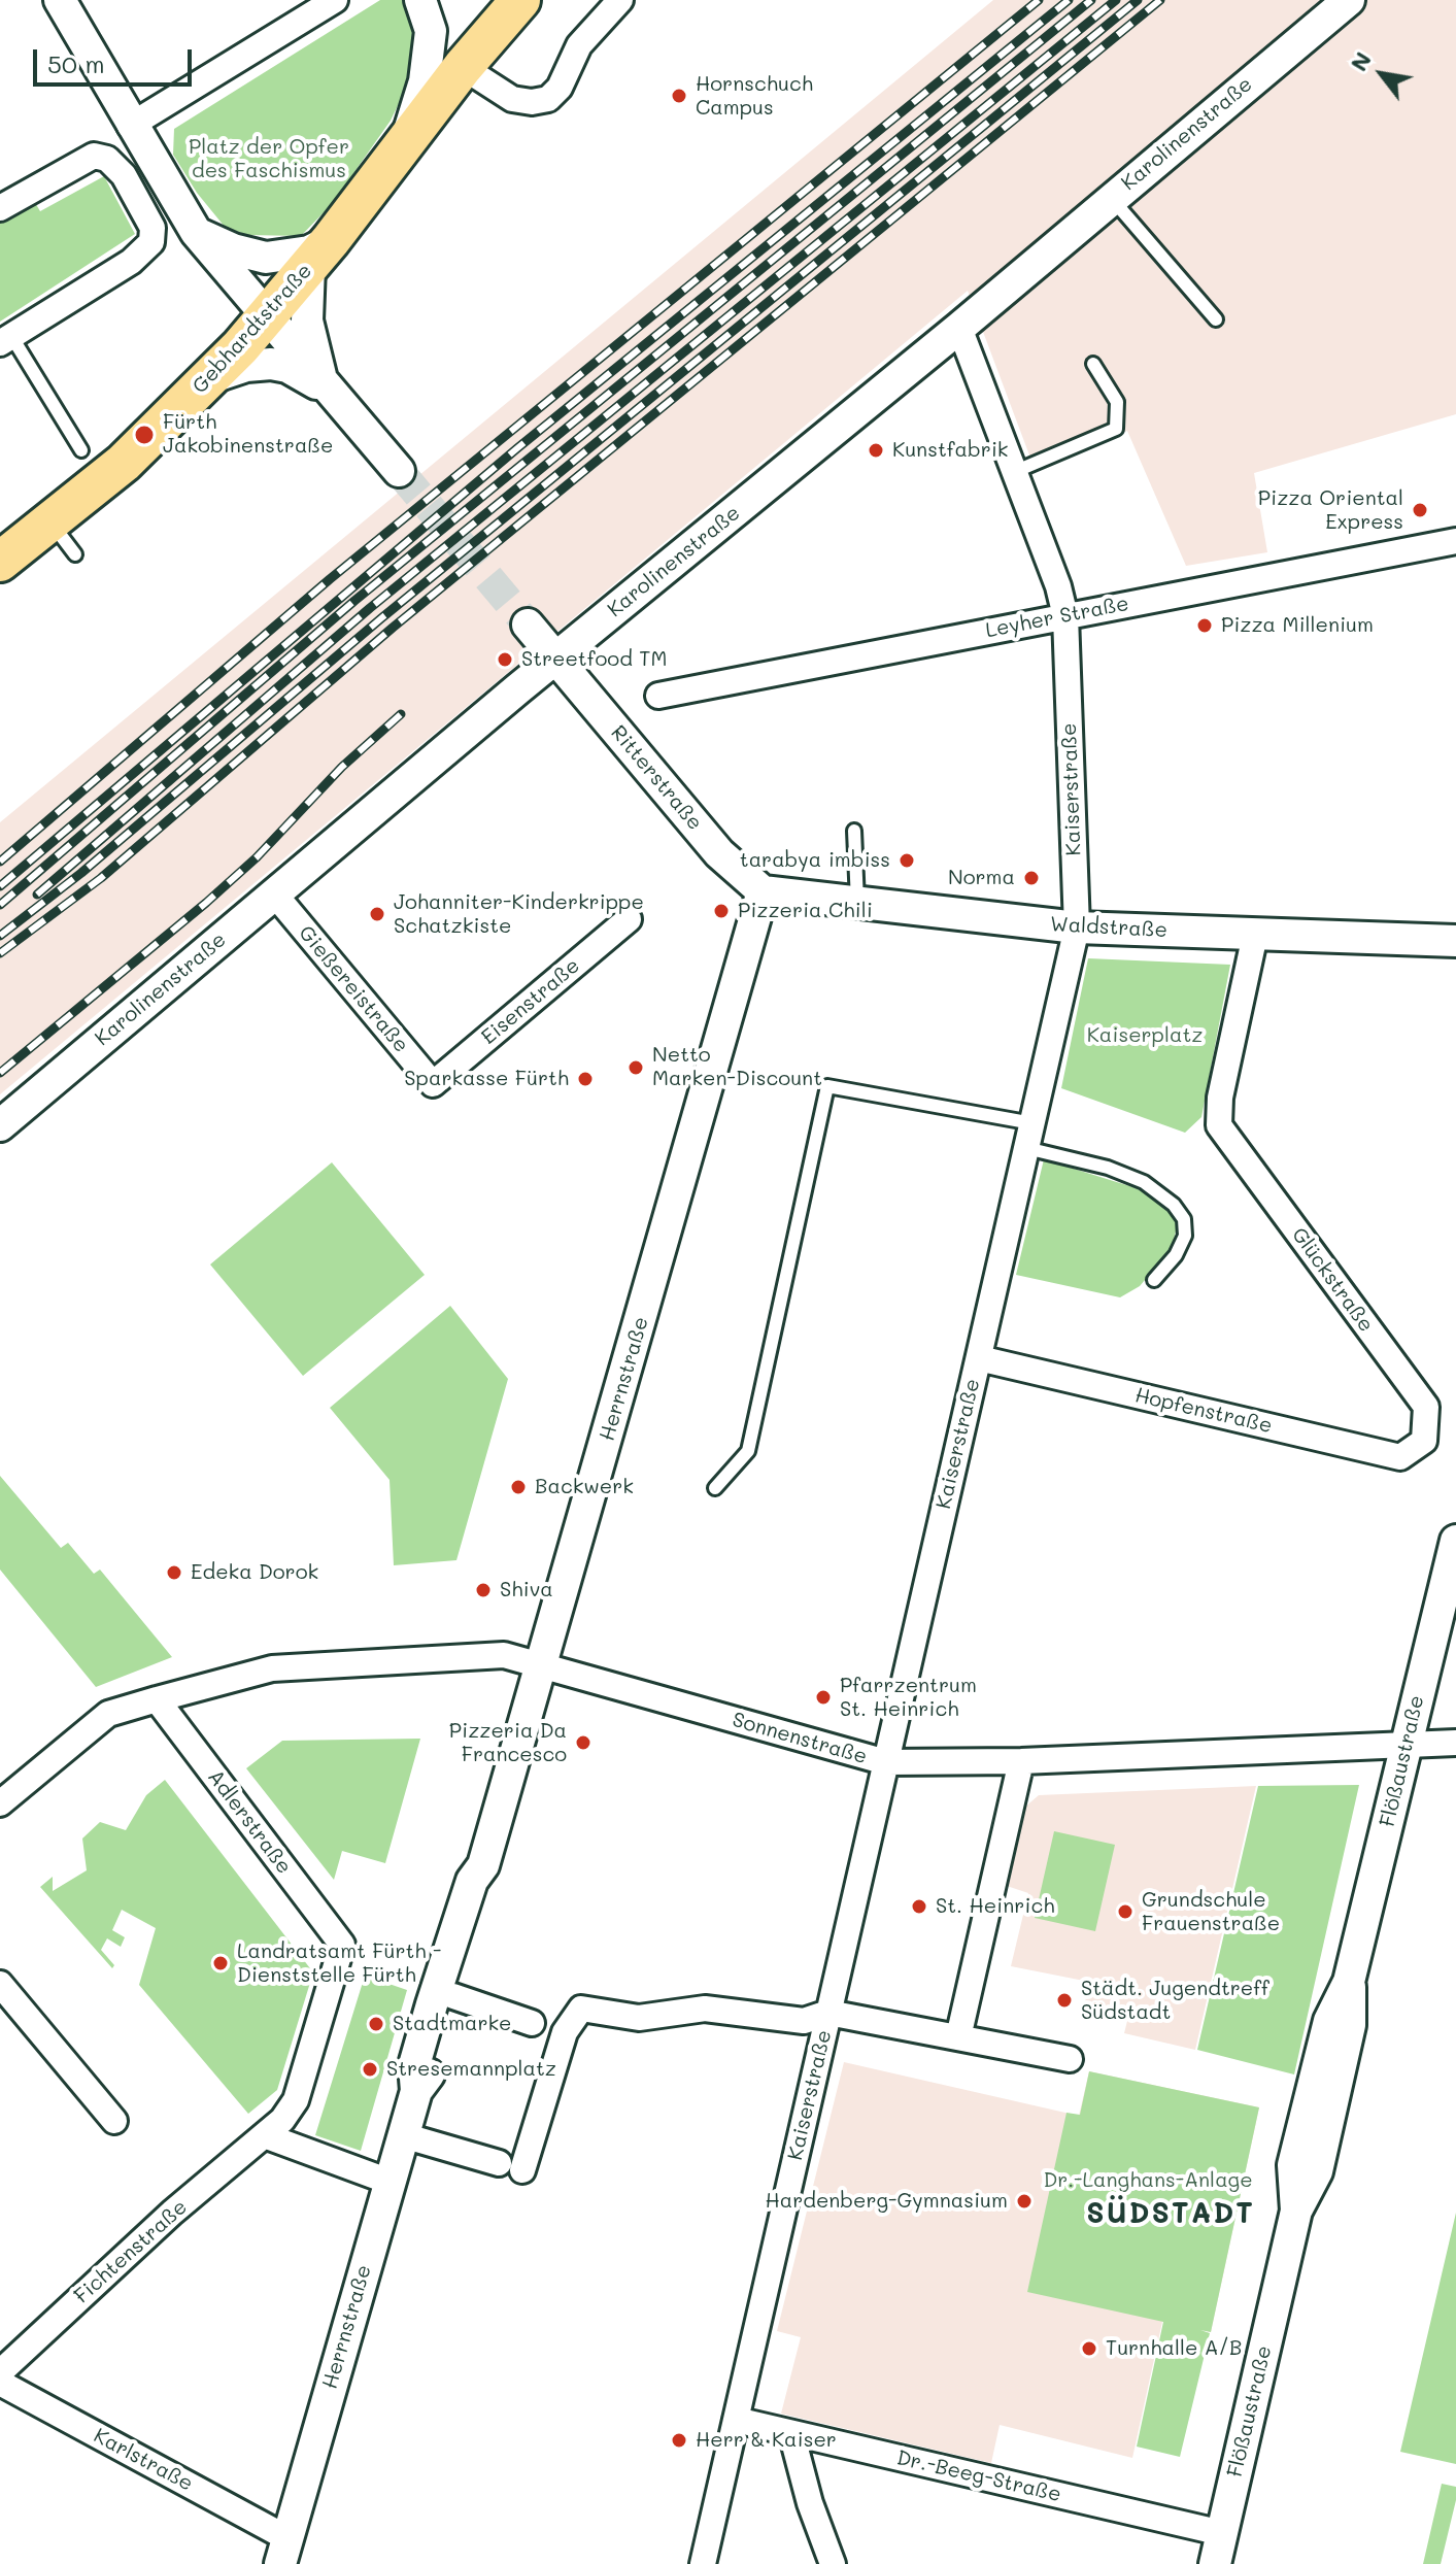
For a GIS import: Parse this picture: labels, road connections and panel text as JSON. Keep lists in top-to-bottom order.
{
  "streets": {
    "main road": ["Gebhardtstraße"],
    "street": [
      "Karolinenstraße",
      "Leyher Straße",
      "Ritterstraße",
      "Kaiserstraße",
      "Waldstraße",
      "Gießereistraße",
      "Eisenstraße",
      "Glückstraße",
      "Herrnstraße",
      "Hopfenstraße",
      "Sonnenstraße",
      "Flößaustraße",
      "Adlerstraße",
      "Fichtenstraße",
      "Karlstraße",
      "Dr.-Beeg-Straße"
    ]
  },
  "crossings": [
    ["Karolinenstraße", "Ritterstraße"],
    ["Karolinenstraße", "Kaiserstraße"],
    ["Karolinenstraße", "Gießereistraße"],
    ["Leyher Straße", "Kaiserstraße"],
    ["Ritterstraße", "Waldstraße"],
    ["Ritterstraße", "Herrnstraße"],
    ["Kaiserstraße", "Waldstraße"],
    ["Kaiserstraße", "Hopfenstraße"],
    ["Kaiserstraße", "Sonnenstraße"],
    ["Kaiserstraße", "Dr.-Beeg-Straße"],
    ["Waldstraße", "Glückstraße"],
    ["Waldstraße", "Herrnstraße"],
    ["Gießereistraße", "Eisenstraße"],
    ["Glückstraße", "Hopfenstraße"],
    ["Herrnstraße", "Sonnenstraße"],
    ["Herrnstraße", "Karlstraße"],
    ["Sonnenstraße", "Flößaustraße"],
    ["Sonnenstraße", "Adlerstraße"],
    ["Flößaustraße", "Dr.-Beeg-Straße"],
    ["Adlerstraße", "Fichtenstraße"]
  ],
  "districts": ["SÜDSTADT"],
  "parks": ["Platz der Opfer des Faschismus", "Kaiserplatz", "Dr.-Langhans-Anlage"],
  "places": [
    "Hornschuch Campus",
    "Fürth Jakobinenstraße",
    "Kunstfabrik",
    "Pizza Oriental Express",
    "Pizza Millenium",
    "Streetfood TM",
    "tarabya imbiss",
    "Norma",
    "Pizzeria Chili",
    "Johanniter-Kinderkrippe Schatzkiste",
    "Netto Marken-Discount",
    "Sparkasse Fürth",
    "Backwerk",
    "Edeka Dorok",
    "Shiva",
    "Pfarrzentrum St. Heinrich",
    "Pizzeria Da Francesco",
    "St. Heinrich",
    "Grundschule Frauenstraße",
    "Landratsamt Fürth - Dienststelle Fürth",
    "Städt. Jugendtreff Südstadt",
    "Stadtmarke",
    "Stresemannplatz",
    "Hardenberg-Gymnasium",
    "Turnhalle A/B",
    "Herr & Kaiser"
  ],
  "scale_bar": "50 m",
  "north": "top left"
}
